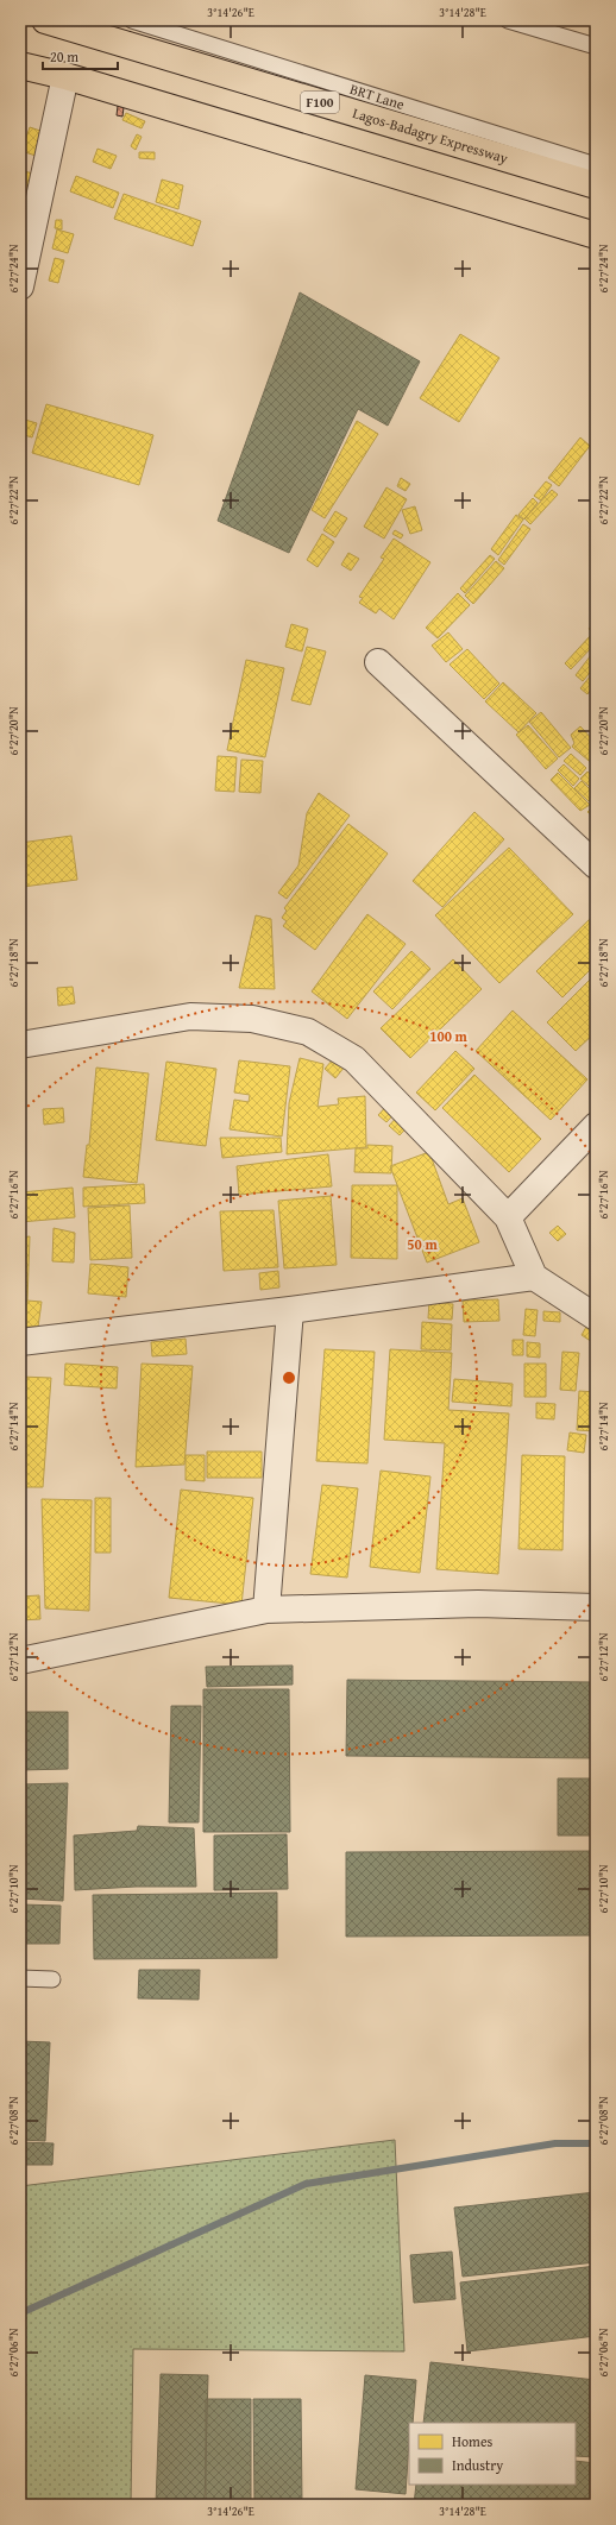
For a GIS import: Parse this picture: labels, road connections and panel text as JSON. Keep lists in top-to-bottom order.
{
  "streets": {
    "main road": ["F100", "Lagos-Badagry Expressway"],
    "lane": ["BRT Lane"]
  },
  "legend": ["Homes", "Industry"],
  "scale_bar": "20 m",
  "coordinates": [
    "3°14'26\"E",
    "3°14'28\"E",
    "6°27'24\"N",
    "6°27'22\"N",
    "6°27'20\"N",
    "6°27'18\"N",
    "6°27'16\"N",
    "6°27'14\"N",
    "6°27'12\"N",
    "6°27'10\"N",
    "6°27'08\"N",
    "6°27'06\"N"
  ],
  "rings": ["100 m", "50 m"]
}
